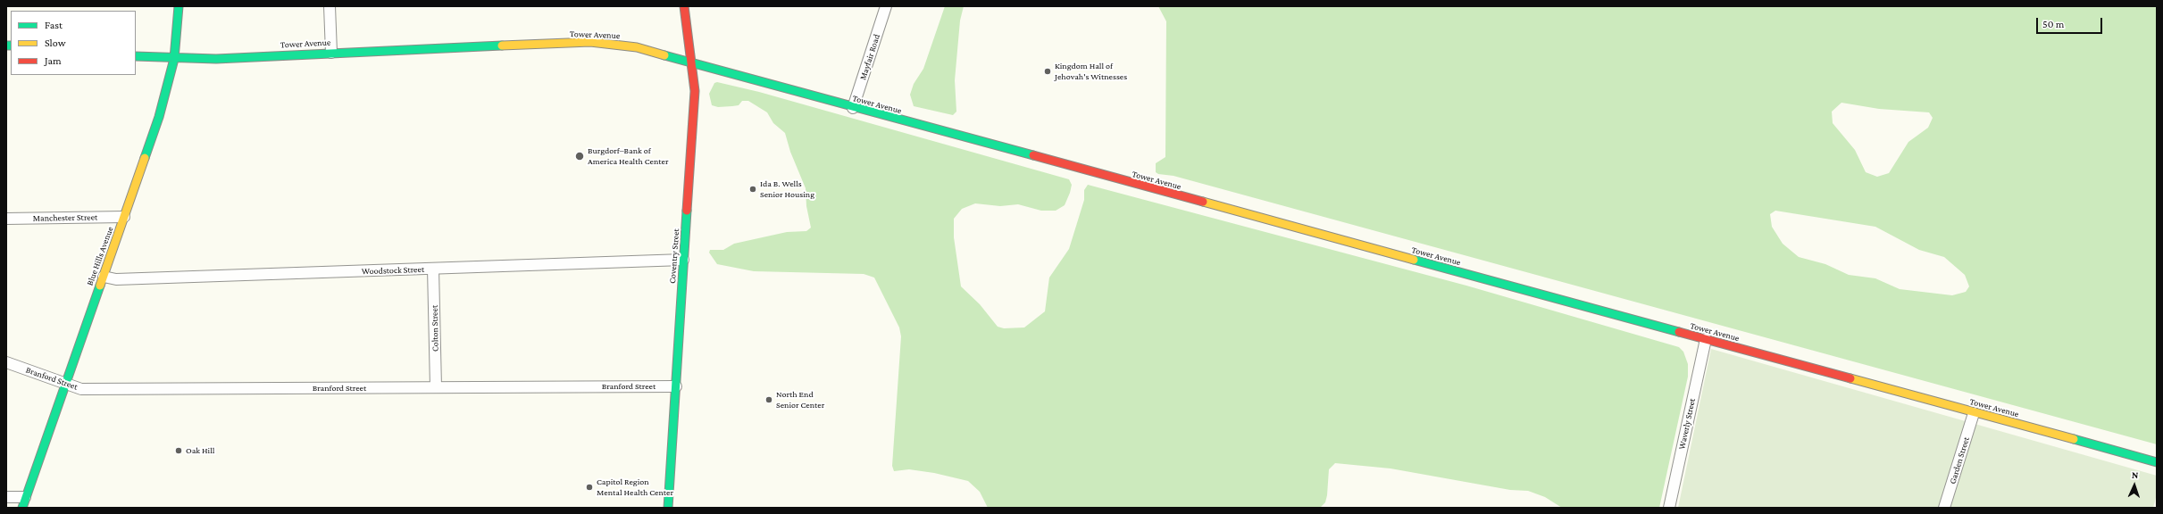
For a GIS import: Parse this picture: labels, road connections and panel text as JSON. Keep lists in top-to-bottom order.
{
  "streets": {
    "main road": ["Tower Avenue", "Blue Hills Avenue", "Coventry Street"],
    "street": [
      "Mayfair Road",
      "Manchester Street",
      "Woodstock Street",
      "Colton Street",
      "Branford Street",
      "Waverly Street",
      "Garden Street"
    ]
  },
  "crossings": [
    ["Tower Avenue", "Mayfair Road"],
    ["Tower Avenue", "Blue Hills Avenue"],
    ["Tower Avenue", "Coventry Street"],
    ["Tower Avenue", "Waverly Street"],
    ["Tower Avenue", "Garden Street"],
    ["Manchester Street", "Blue Hills Avenue"],
    ["Blue Hills Avenue", "Woodstock Street"],
    ["Blue Hills Avenue", "Branford Street"],
    ["Coventry Street", "Woodstock Street"],
    ["Coventry Street", "Branford Street"],
    ["Woodstock Street", "Colton Street"],
    ["Colton Street", "Branford Street"]
  ],
  "places": [
    "Kingdom Hall of Jehovah's Witnesses",
    "Burgdorf–Bank of America Health Center",
    "Ida B. Wells Senior Housing",
    "North End Senior Center",
    "Oak Hill",
    "Capitol Region Mental Health Center"
  ],
  "legend": ["Fast", "Slow", "Jam"],
  "scale_bar": "50 m",
  "north": "top"
}
